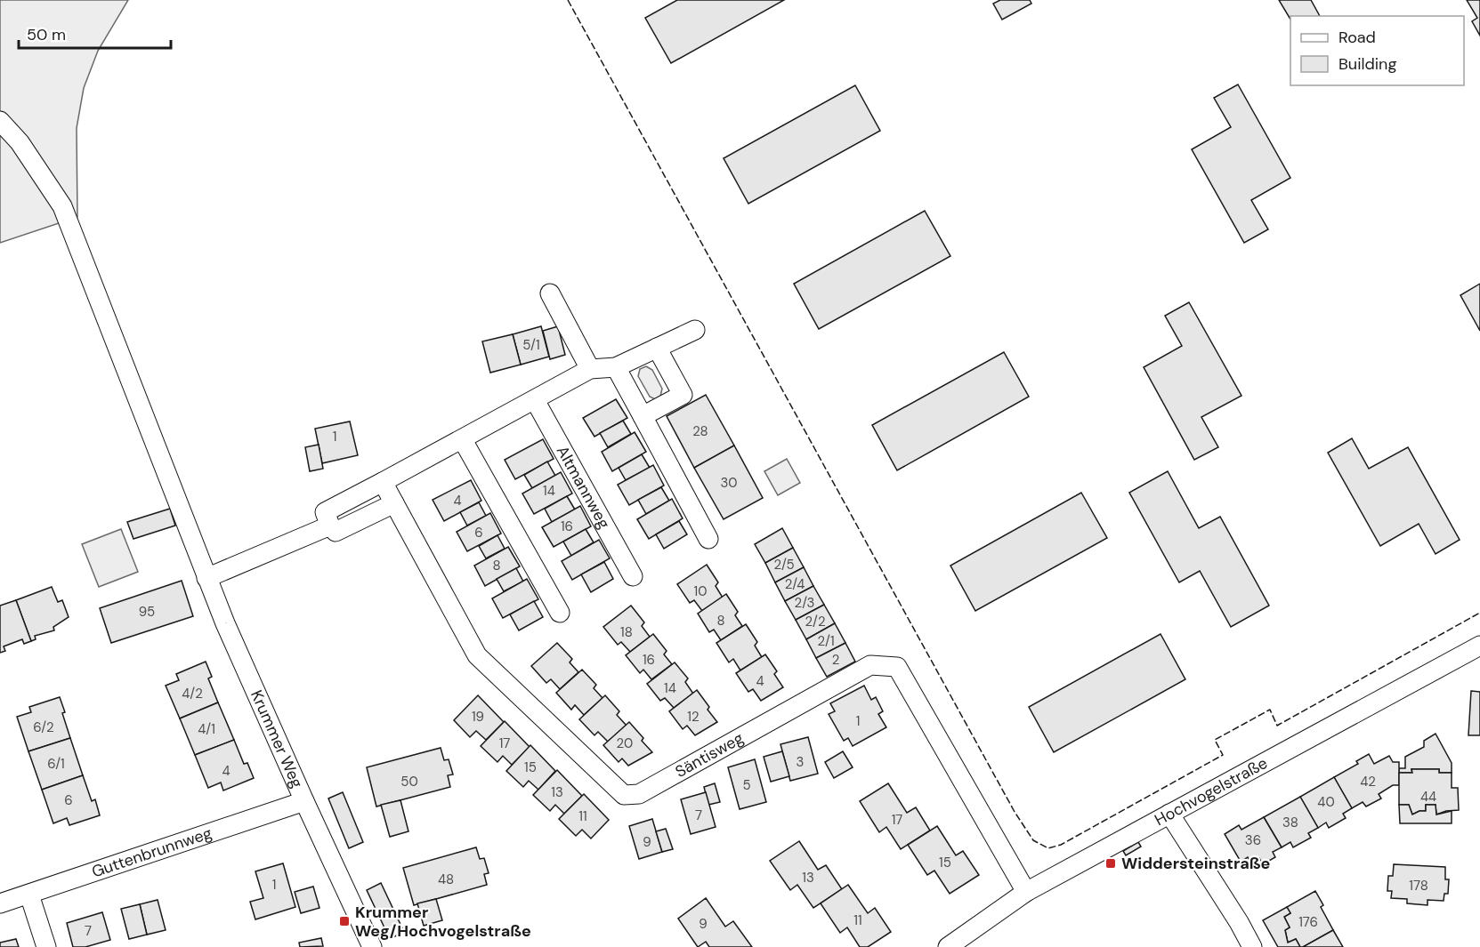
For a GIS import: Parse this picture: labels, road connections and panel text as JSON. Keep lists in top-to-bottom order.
{
  "streets": {
    "street": [
      "Altmannweg",
      "Krummer Weg",
      "Säntisweg",
      "Hochvogelstraße",
      "Guttenbrunnweg"
    ]
  },
  "crossings": [
    ["Krummer Weg", "Guttenbrunnweg"],
    ["Säntisweg", "Hochvogelstraße"]
  ],
  "places": {
    "transit": ["Widdersteinstraße", "Krummer Weg/Hochvogelstraße"]
  },
  "house_numbers": [
    "5/1",
    "28",
    "1",
    "30",
    "14",
    "4",
    "16",
    "6",
    "2/5",
    "8",
    "2/4",
    "10",
    "2/3",
    "95",
    "8",
    "2/2",
    "18",
    "2/1",
    "16",
    "2",
    "4",
    "14",
    "4/2",
    "19",
    "12",
    "1",
    "6/2",
    "4/1",
    "17",
    "20",
    "3",
    "6/1",
    "15",
    "4",
    "50",
    "42",
    "5",
    "13",
    "44",
    "6",
    "40",
    "7",
    "11",
    "17",
    "38",
    "36",
    "9",
    "15",
    "13",
    "48",
    "1",
    "178",
    "11",
    "176",
    "9",
    "7"
  ],
  "legend": ["Road", "Building"],
  "scale_bar": "50 m"
}
